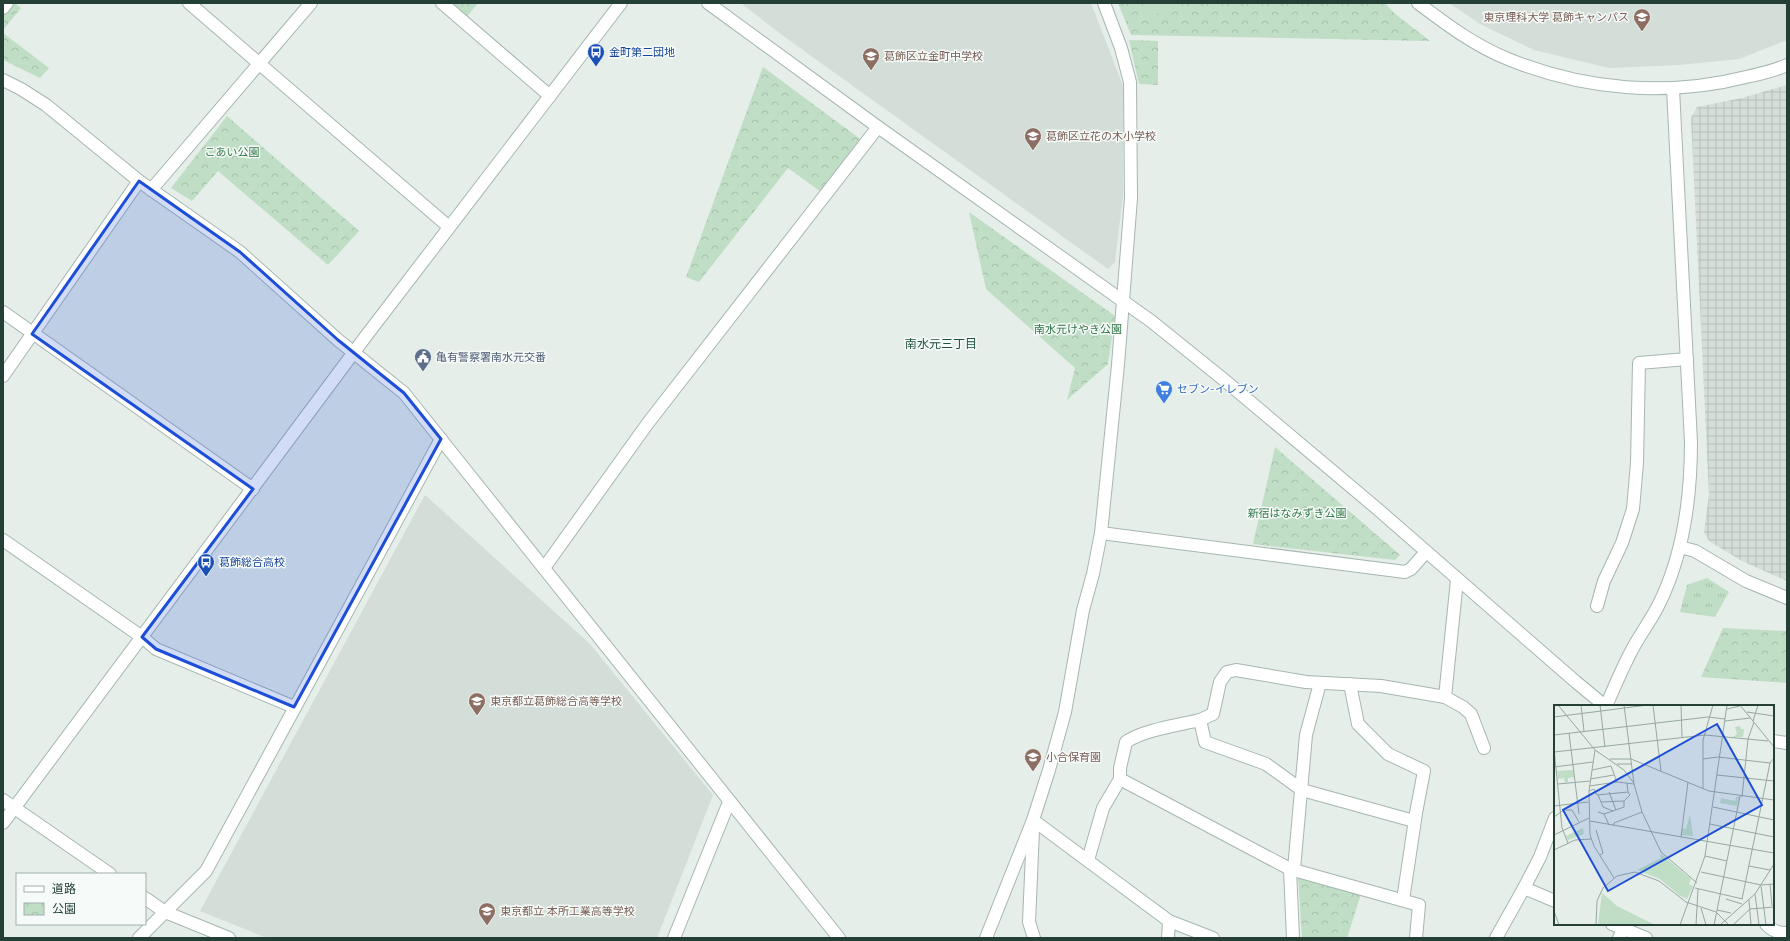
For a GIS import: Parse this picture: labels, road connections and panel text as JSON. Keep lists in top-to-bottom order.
{
  "districts": ["南水元三丁目"],
  "parks": ["こあい公園", "南水元けやき公園", "新宿はなみずき公園"],
  "places": {
    "school or university": [
      "東京理科大学 葛飾キャンパス",
      "葛飾区立金町中学校",
      "葛飾区立花の木小学校",
      "東京都立葛飾総合高等学校",
      "小合保育園",
      "東京都立 本所工業高等学校"
    ],
    "bus stop": ["金町第二団地", "葛飾総合高校"],
    "public building": ["亀有警察署南水元交番"],
    "supermarket": ["セブン-イレブン"]
  },
  "legend": ["道路", "公園"]
}
